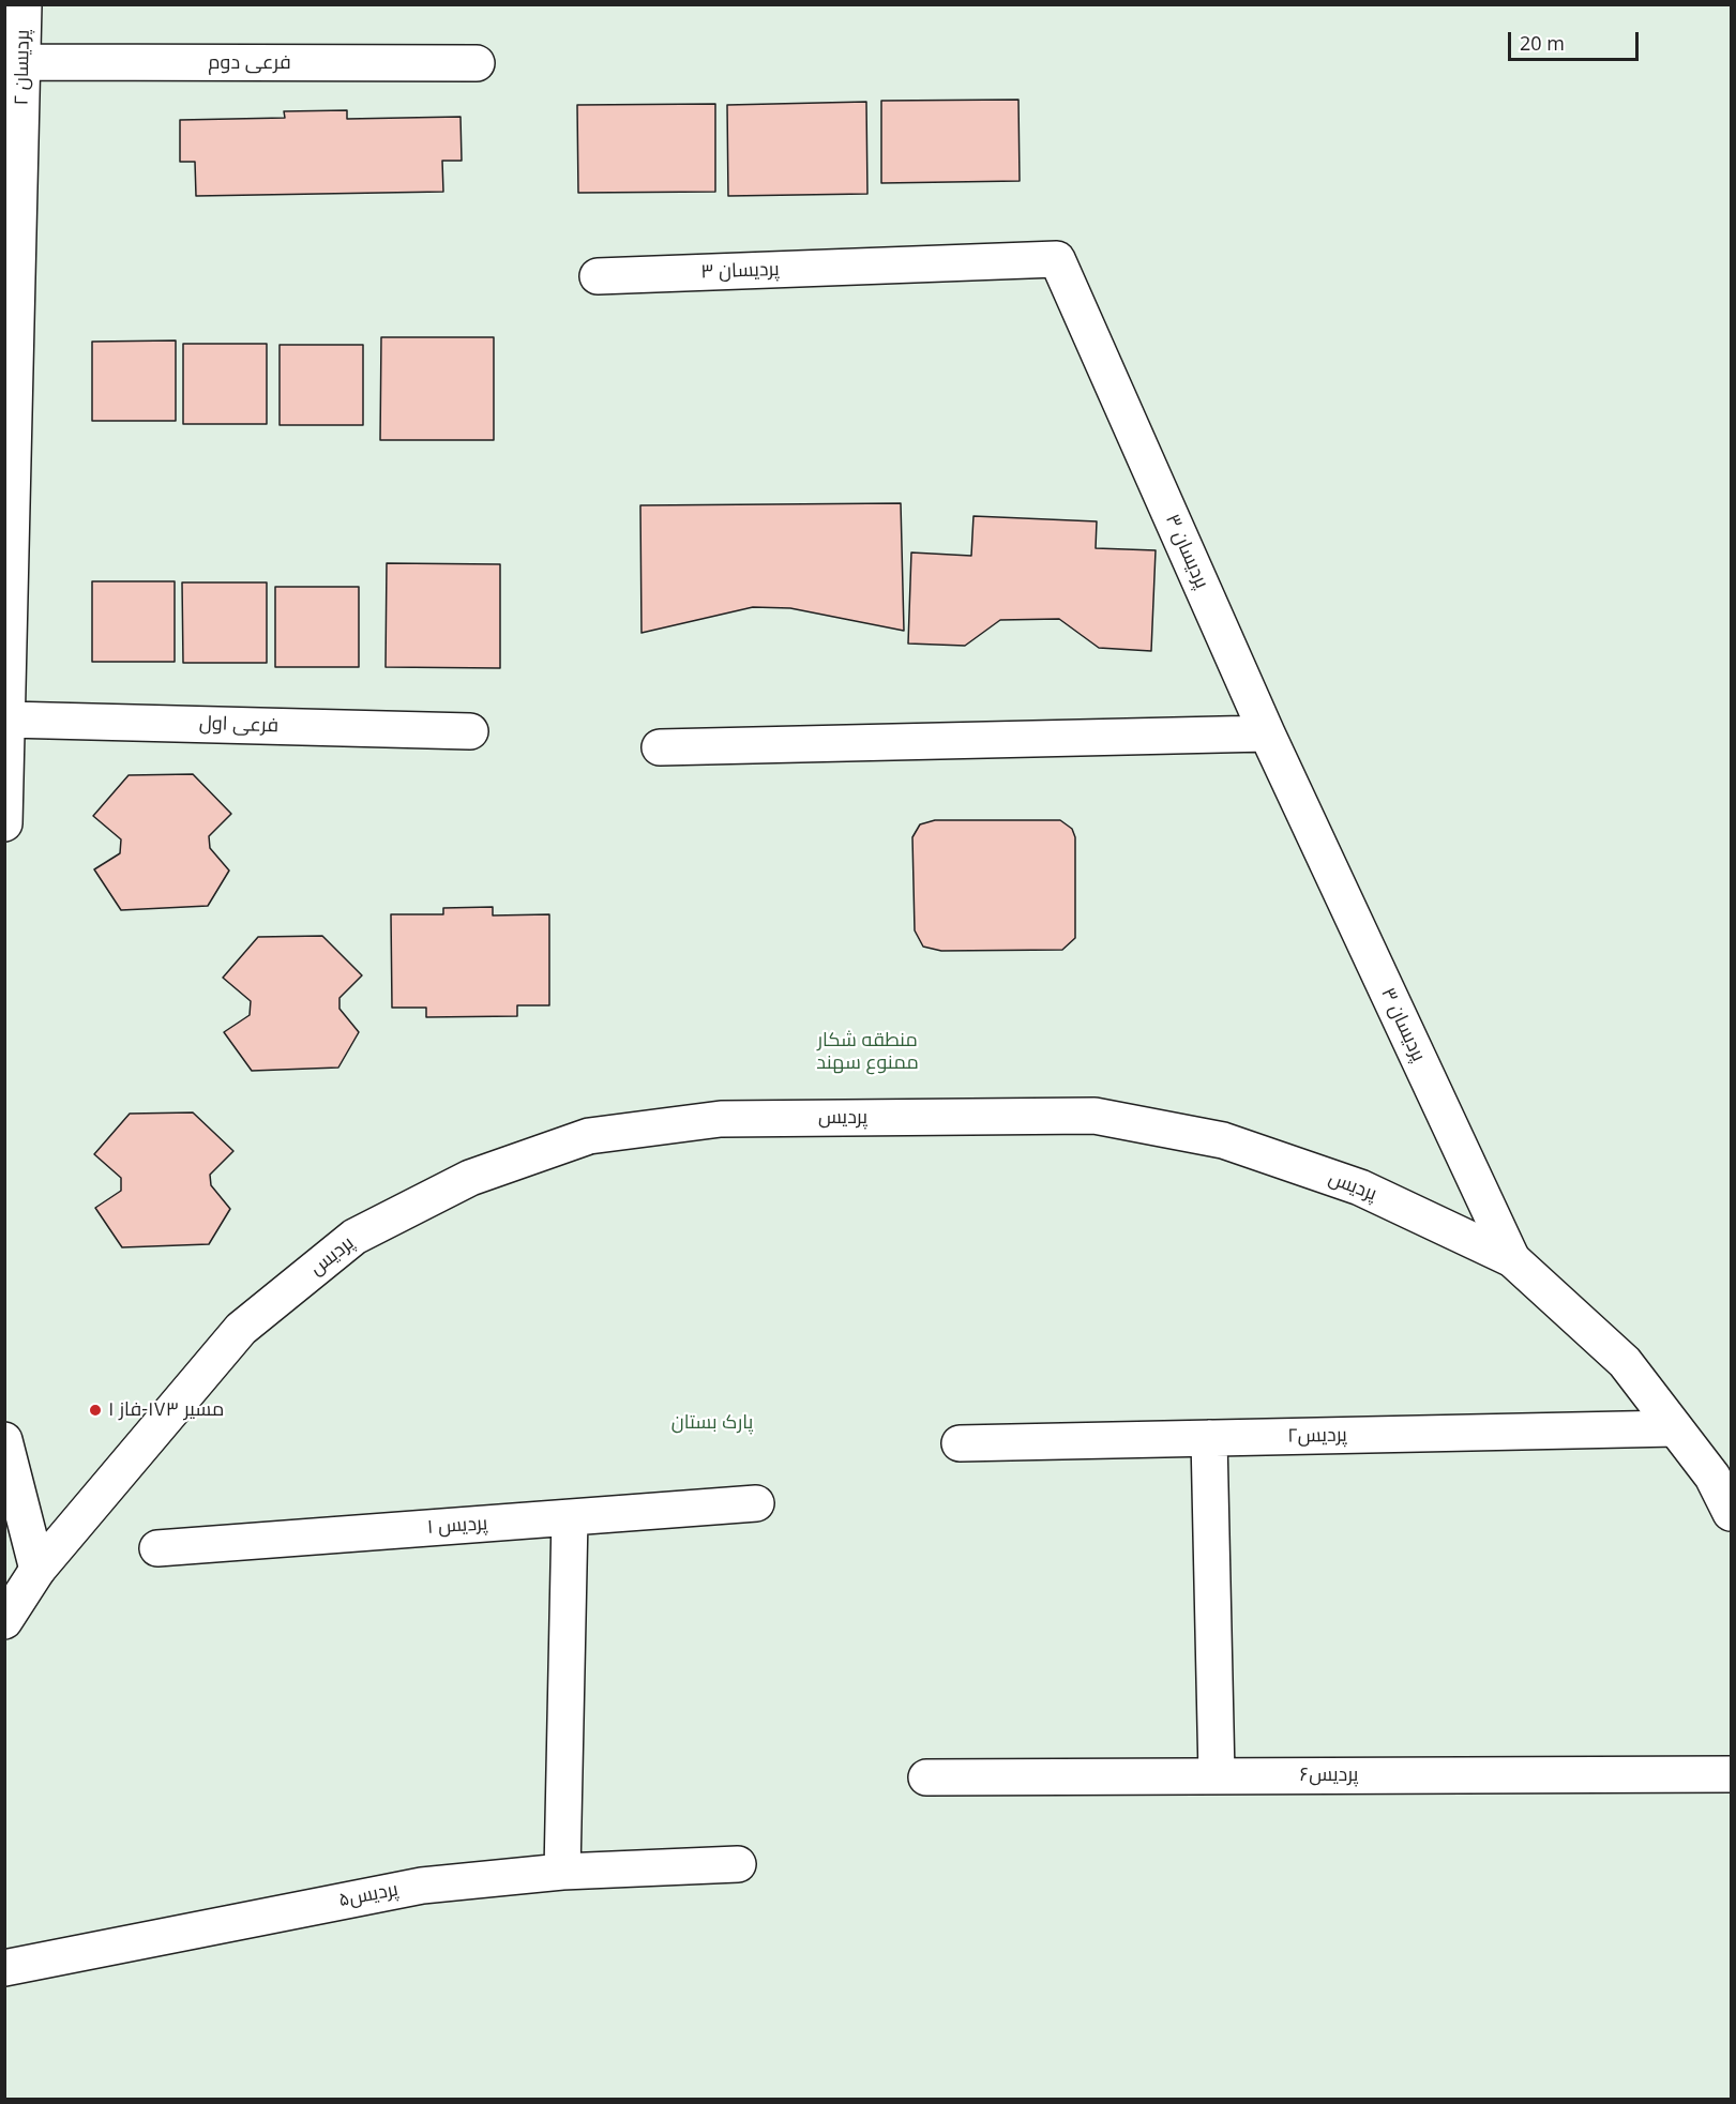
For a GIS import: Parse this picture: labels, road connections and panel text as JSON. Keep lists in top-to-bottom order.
{
  "streets": {
    "street": [
      "فرعی دوم",
      "پردیسان ۲",
      "پردیسان ۳",
      "فرعی اول",
      "پردیس",
      "پردیس۲",
      "پردیس ۱",
      "پردیس۶",
      "پردیس۵"
    ]
  },
  "crossings": [
    ["فرعی دوم", "پردیسان ۲"],
    ["پردیسان ۲", "فرعی اول"],
    ["پردیسان ۳", "پردیس"],
    ["پردیس", "پردیس۲"]
  ],
  "parks": ["منطقه شکار ممنوع سهند", "پارک بستان"],
  "places": ["مسیر ۱۷۳-فاز ۱"],
  "scale_bar": "20 m"
}
